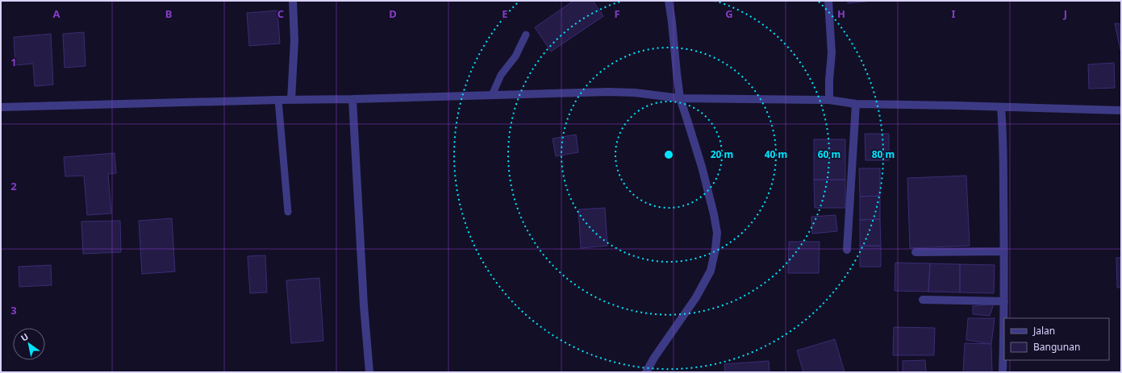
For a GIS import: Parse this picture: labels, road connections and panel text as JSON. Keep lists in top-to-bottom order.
{
  "legend": ["Jalan", "Bangunan"],
  "north": "top left",
  "grid": {
    "columns": [
      "A",
      "B",
      "C",
      "D",
      "E",
      "F",
      "G",
      "H",
      "I",
      "J"
    ],
    "rows": ["1", "2", "3"]
  },
  "rings": [
    "20 m",
    "40 m",
    "60 m",
    "80 m"
  ]
}
